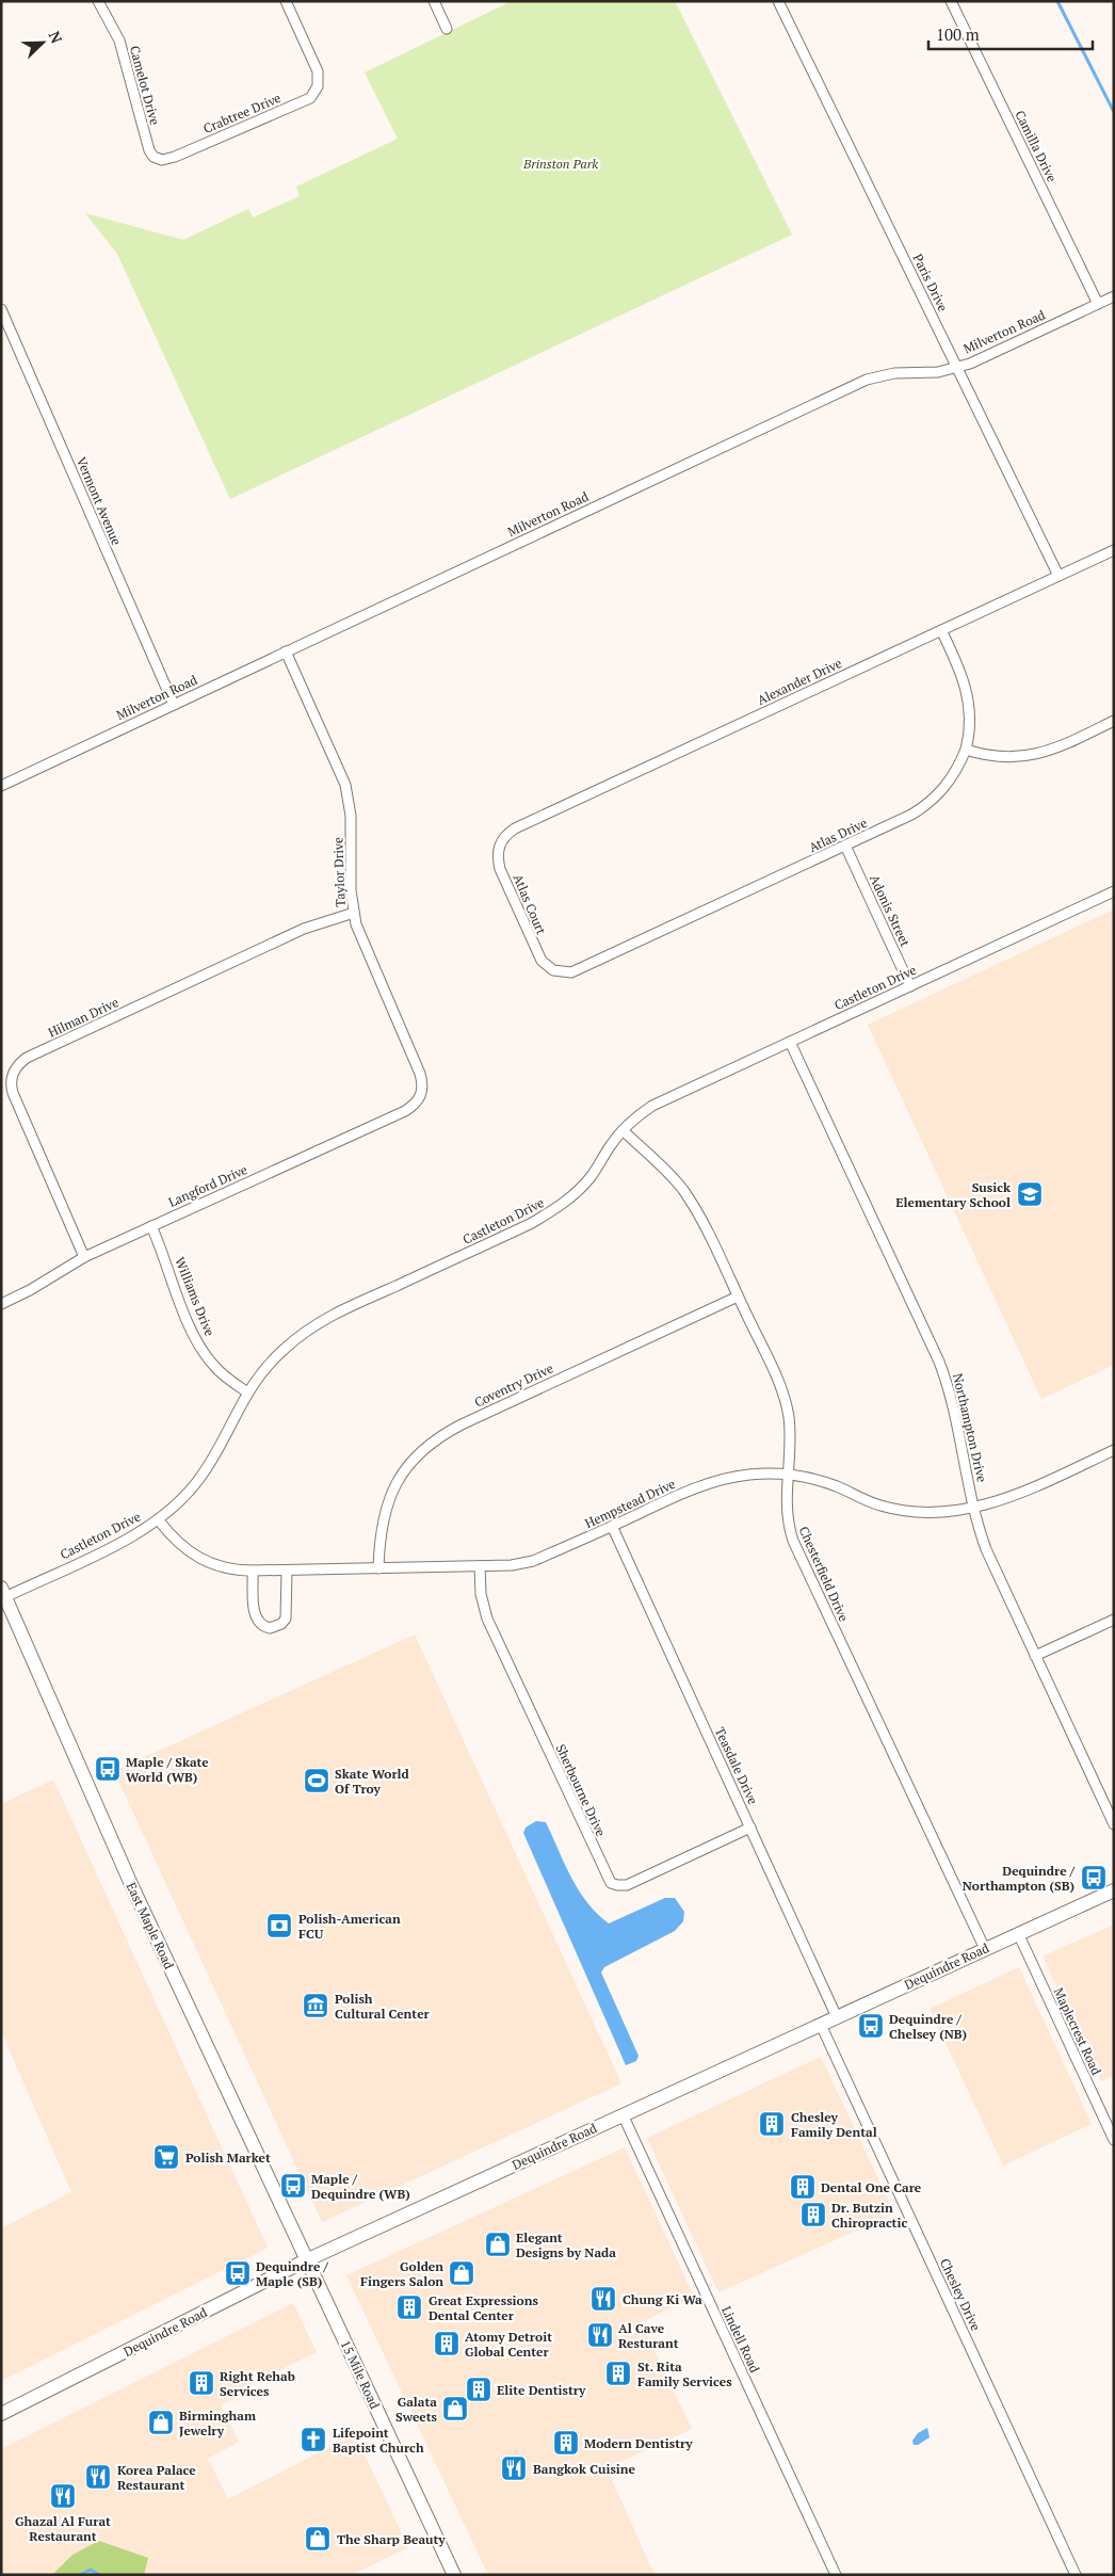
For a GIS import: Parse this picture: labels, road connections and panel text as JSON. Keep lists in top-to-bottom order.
{
  "streets": {
    "main road": ["East Maple Road", "Dequindre Road", "15 Mile Road"],
    "street": [
      "Camelot Drive",
      "Crabtree Drive",
      "Camilla Drive",
      "Paris Drive",
      "Milverton Road",
      "Vermont Avenue",
      "Alexander Drive",
      "Atlas Drive",
      "Taylor Drive",
      "Atlas Court",
      "Adonis Street",
      "Castleton Drive",
      "Hilman Drive",
      "Langford Drive",
      "Williams Drive",
      "Coventry Drive",
      "Northampton Drive",
      "Hempstead Drive",
      "Chesterfield Drive",
      "Teasdale Drive",
      "Sherbourne Drive",
      "Maplecrest Road",
      "Chesley Drive",
      "Lindell Road"
    ]
  },
  "crossings": [
    ["Camelot Drive", "Crabtree Drive"],
    ["Camilla Drive", "Milverton Road"],
    ["Paris Drive", "Milverton Road"],
    ["Paris Drive", "Alexander Drive"],
    ["Milverton Road", "Vermont Avenue"],
    ["Milverton Road", "Taylor Drive"],
    ["Alexander Drive", "Atlas Drive"],
    ["Alexander Drive", "Atlas Court"],
    ["Atlas Drive", "Atlas Court"],
    ["Atlas Drive", "Adonis Street"],
    ["Taylor Drive", "Hilman Drive"],
    ["Taylor Drive", "Langford Drive"],
    ["Adonis Street", "Castleton Drive"],
    ["Castleton Drive", "Williams Drive"],
    ["Castleton Drive", "Northampton Drive"],
    ["Castleton Drive", "Hempstead Drive"],
    ["Castleton Drive", "Chesterfield Drive"],
    ["Castleton Drive", "East Maple Road"],
    ["Hilman Drive", "Langford Drive"],
    ["Langford Drive", "Williams Drive"],
    ["Coventry Drive", "Hempstead Drive"],
    ["Coventry Drive", "Chesterfield Drive"],
    ["Northampton Drive", "Hempstead Drive"],
    ["Hempstead Drive", "Chesterfield Drive"],
    ["Hempstead Drive", "Teasdale Drive"],
    ["Hempstead Drive", "Sherbourne Drive"],
    ["Chesterfield Drive", "Dequindre Road"],
    ["Teasdale Drive", "Sherbourne Drive"],
    ["Teasdale Drive", "Dequindre Road"],
    ["East Maple Road", "Dequindre Road"],
    ["East Maple Road", "15 Mile Road"],
    ["Dequindre Road", "Maplecrest Road"],
    ["Dequindre Road", "Chesley Drive"],
    ["Dequindre Road", "Lindell Road"],
    ["Dequindre Road", "15 Mile Road"]
  ],
  "parks": ["Brinston Park"],
  "places": {
    "school or university": ["Susick Elementary School"],
    "bus stop": [
      "Maple / Skate World (WB)",
      "Dequindre / Northampton (SB)",
      "Dequindre / Chelsey (NB)",
      "Maple / Dequindre (WB)",
      "Dequindre / Maple (SB)"
    ],
    "sports": ["Skate World Of Troy"],
    "bank": ["Polish-American FCU"],
    "museum": ["Polish Cultural Center"],
    "building": [
      "Chesley Family Dental",
      "Dental One Care",
      "Dr. Butzin Chiropractic",
      "Great Expressions Dental Center",
      "Atomy Detroit Global Center",
      "St. Rita Family Services",
      "Right Rehab Services",
      "Elite Dentistry",
      "Modern Dentistry"
    ],
    "supermarket": ["Polish Market"],
    "shop": [
      "Elegant Designs by Nada",
      "Golden Fingers Salon",
      "Galata Sweets",
      "Birmingham Jewelry",
      "The Sharp Beauty"
    ],
    "restaurant": [
      "Chung Ki Wa",
      "Al Cave Resturant",
      "Bangkok Cuisine",
      "Korea Palace Restaurant",
      "Ghazal Al Furat Restaurant"
    ],
    "church": ["Lifepoint Baptist Church"]
  },
  "scale_bar": "100 m",
  "north": "top right"
}
